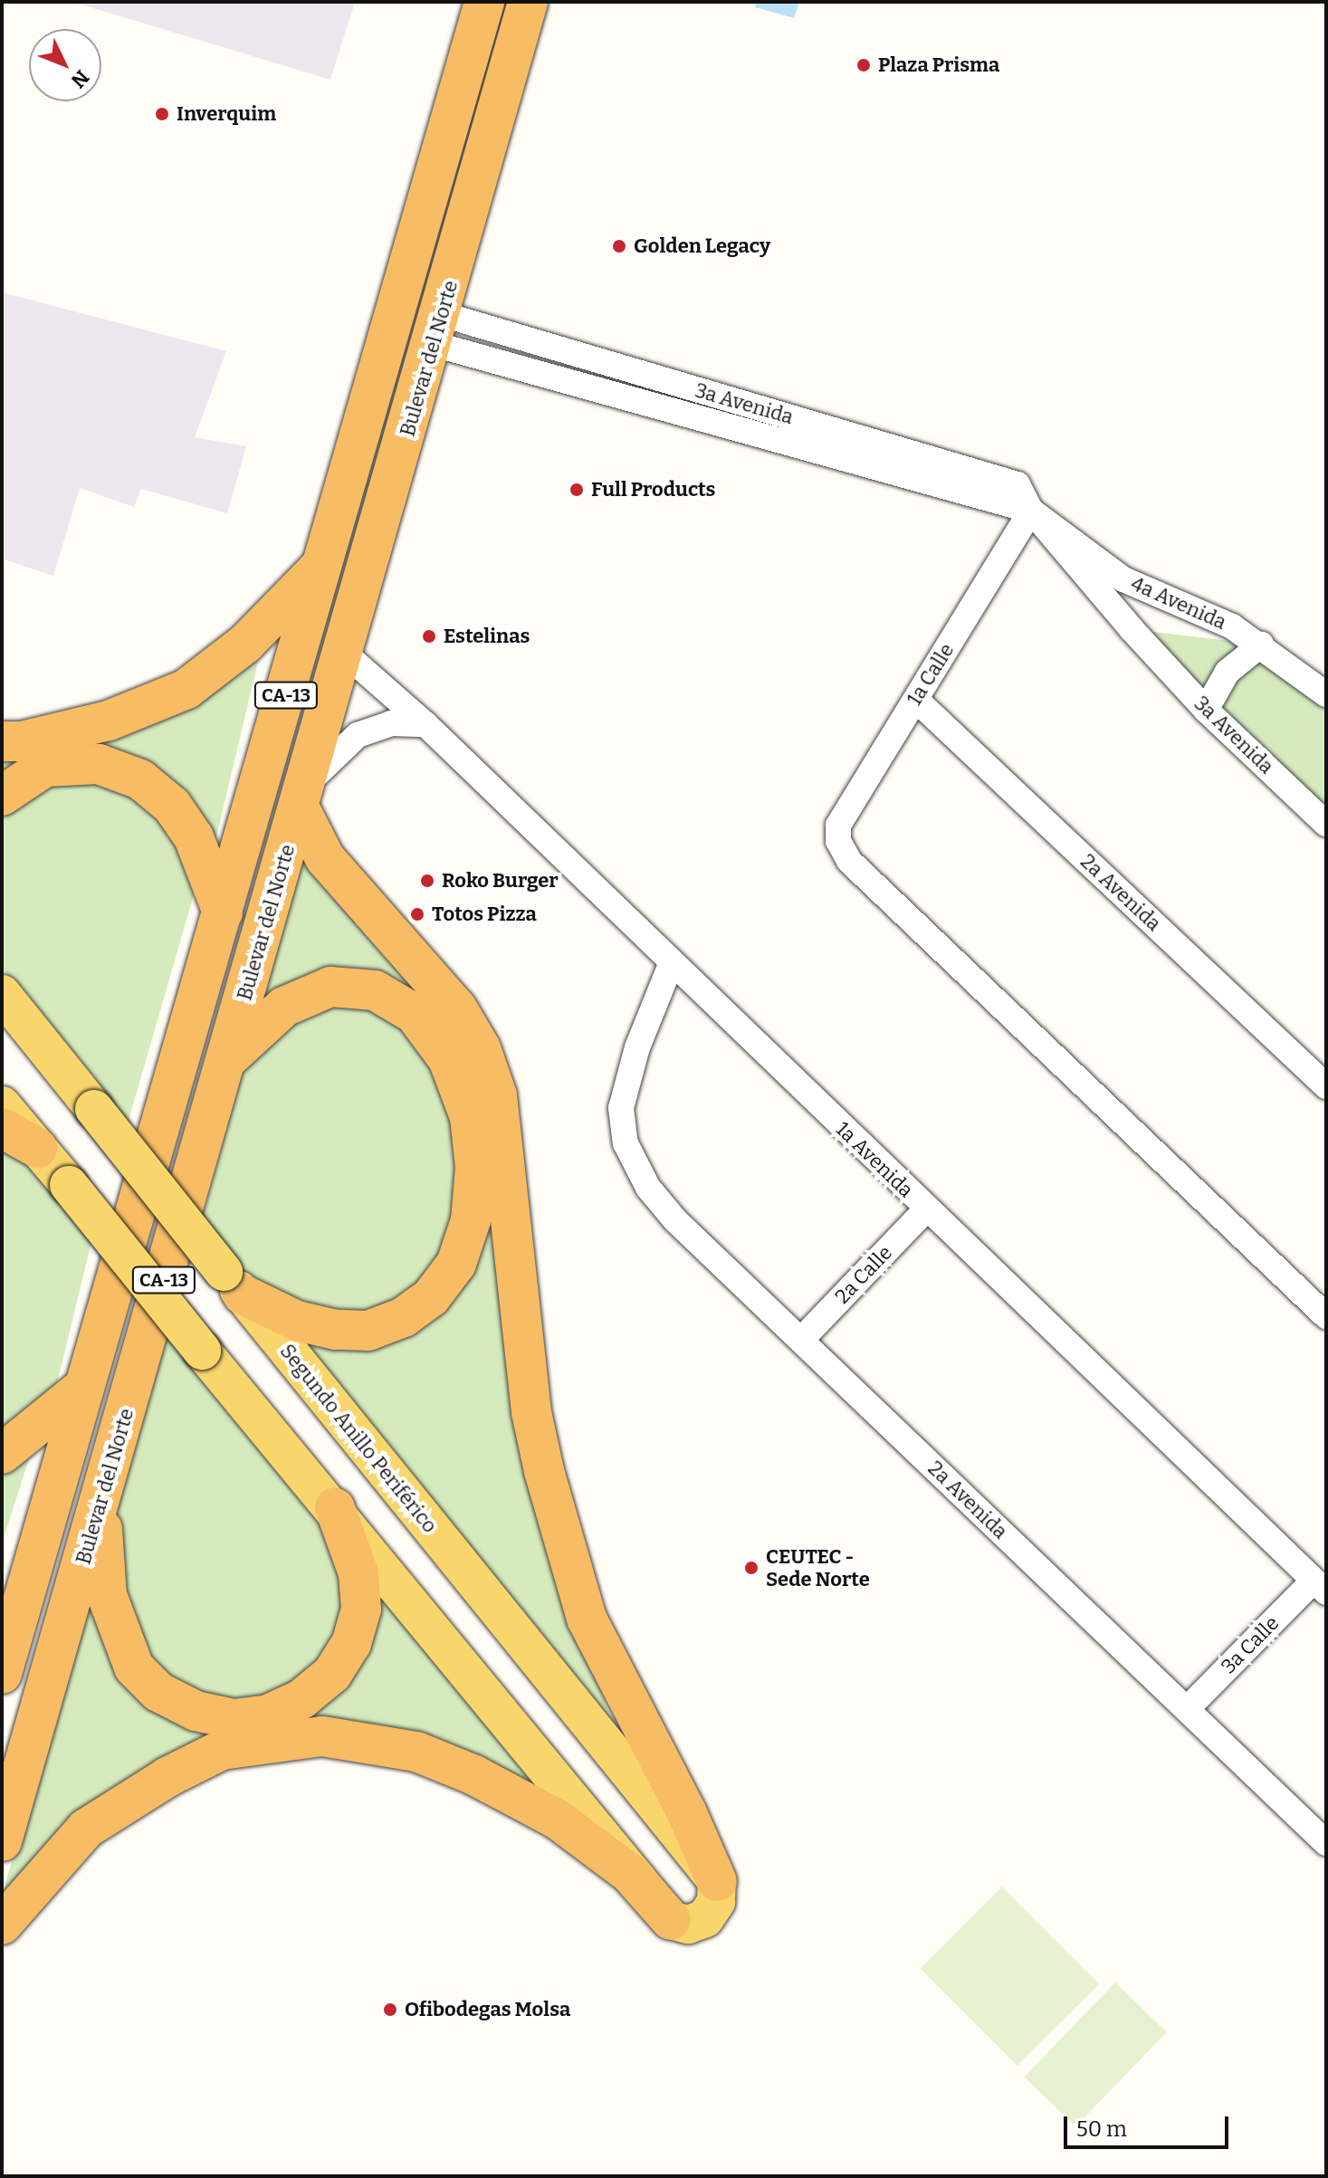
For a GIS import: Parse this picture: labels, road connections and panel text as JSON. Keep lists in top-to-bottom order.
{
  "streets": {
    "highway": ["Bulevar del Norte", "CA-13"],
    "main road": ["Segundo Anillo Periférico"],
    "street": [
      "3a Avenida",
      "4a Avenida",
      "1a Calle",
      "2a Avenida",
      "1a Avenida",
      "2a Calle",
      "3a Calle"
    ]
  },
  "crossings": [
    ["Bulevar del Norte", "3a Avenida"],
    ["Bulevar del Norte", "1a Avenida"],
    ["3a Avenida", "4a Avenida"],
    ["3a Avenida", "1a Calle"],
    ["4a Avenida", "1a Calle"],
    ["1a Calle", "2a Avenida"],
    ["2a Avenida", "1a Avenida"],
    ["2a Avenida", "2a Calle"],
    ["2a Avenida", "3a Calle"],
    ["1a Avenida", "2a Calle"],
    ["1a Avenida", "3a Calle"]
  ],
  "places": [
    "Plaza Prisma",
    "Inverquim",
    "Golden Legacy",
    "Full Products",
    "Estelinas",
    "Roko Burger",
    "Totos Pizza",
    "CEUTEC - Sede Norte",
    "Ofibodegas Molsa"
  ],
  "scale_bar": "50 m",
  "north": "bottom right"
}
